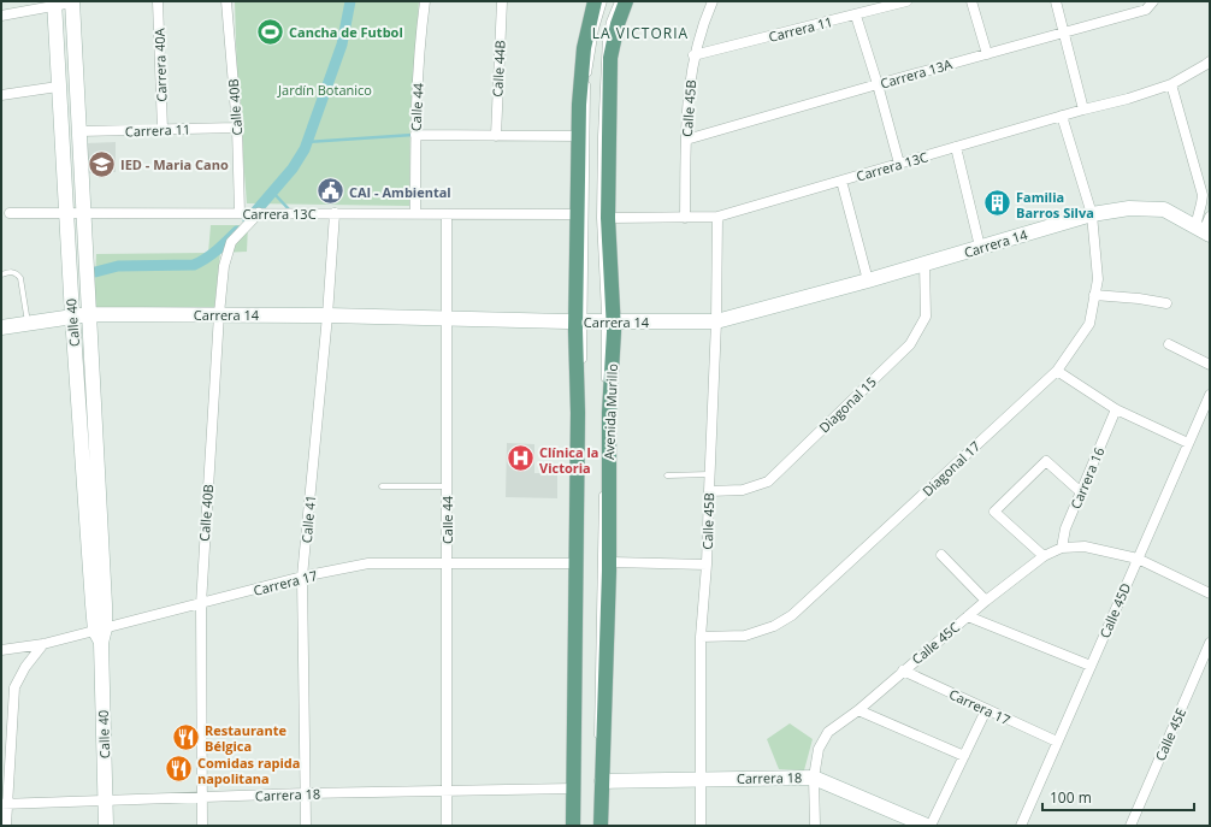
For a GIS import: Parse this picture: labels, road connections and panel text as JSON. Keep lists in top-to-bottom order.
{
  "streets": {
    "main road": ["Avenida Murillo"],
    "street": [
      "Carrera 11",
      "Carrera 40A",
      "Calle 44B",
      "Carrera 13A",
      "Calle 40B",
      "Calle 44",
      "Calle 45B",
      "Carrera 13C",
      "Carrera 14",
      "Calle 40",
      "Diagonal 15",
      "Diagonal 17",
      "Carrera 16",
      "Calle 41",
      "Carrera 17",
      "Calle 45D",
      "Calle 45C",
      "Calle 45E",
      "Carrera 18"
    ]
  },
  "crossings": [
    ["Carrera 11", "Carrera 40A"],
    ["Carrera 11", "Calle 40B"],
    ["Carrera 11", "Calle 45B"],
    ["Carrera 11", "Calle 40"],
    ["Carrera 13A", "Calle 45B"],
    ["Calle 40B", "Carrera 13C"],
    ["Calle 40B", "Carrera 14"],
    ["Calle 40B", "Carrera 17"],
    ["Calle 40B", "Carrera 18"],
    ["Calle 44", "Carrera 13C"],
    ["Calle 44", "Carrera 14"],
    ["Calle 44", "Carrera 17"],
    ["Calle 44", "Carrera 18"],
    ["Calle 45B", "Carrera 13C"],
    ["Calle 45B", "Carrera 14"],
    ["Calle 45B", "Diagonal 15"],
    ["Calle 45B", "Diagonal 17"],
    ["Calle 45B", "Carrera 18"],
    ["Carrera 13C", "Calle 40"],
    ["Carrera 13C", "Avenida Murillo"],
    ["Carrera 13C", "Calle 41"],
    ["Carrera 14", "Calle 40"],
    ["Carrera 14", "Diagonal 15"],
    ["Carrera 14", "Avenida Murillo"],
    ["Carrera 14", "Diagonal 17"],
    ["Carrera 14", "Calle 41"],
    ["Calle 40", "Carrera 17"],
    ["Calle 40", "Carrera 18"],
    ["Avenida Murillo", "Carrera 18"],
    ["Carrera 16", "Calle 45C"],
    ["Calle 41", "Carrera 17"],
    ["Calle 41", "Carrera 18"],
    ["Carrera 17", "Calle 45D"],
    ["Carrera 17", "Calle 45C"],
    ["Calle 45D", "Calle 45C"],
    ["Calle 45C", "Carrera 18"]
  ],
  "districts": ["LA VICTORIA"],
  "parks": ["Jardín Botanico"],
  "places": {
    "sports": ["Cancha de Futbol"],
    "school or university": ["IED - Maria Cano"],
    "public building": ["CAI - Ambiental"],
    "building": ["Familia Barros Silva"],
    "hospital": ["Clínica la Victoria"],
    "restaurant": ["Restaurante Bélgica", "Comidas rapida napolitana"]
  },
  "scale_bar": "100 m"
}
